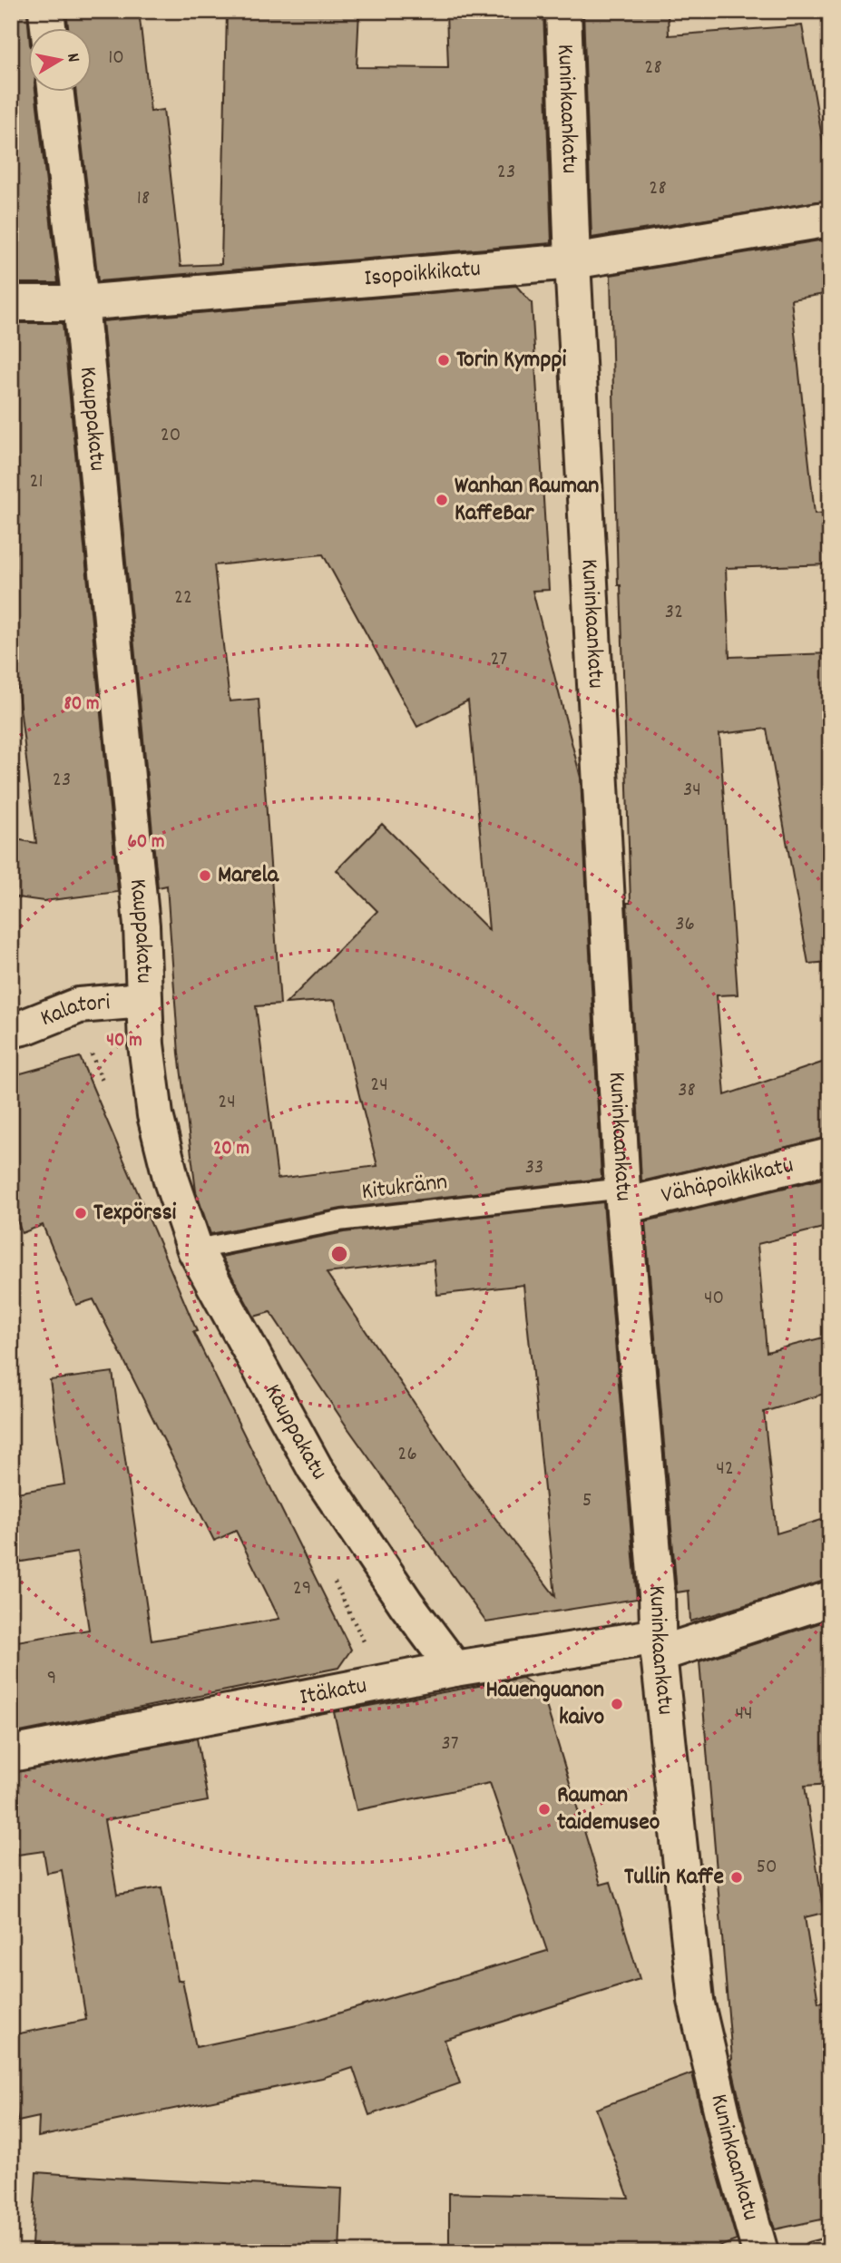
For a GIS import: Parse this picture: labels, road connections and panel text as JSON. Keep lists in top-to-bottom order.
{
  "streets": {
    "street": [
      "Kuninkaankatu",
      "Isopoikkikatu",
      "Kauppakatu",
      "Kalatori",
      "Vähäpoikkikatu",
      "Itäkatu"
    ],
    "lane": ["Kitukränn"]
  },
  "crossings": [
    ["Kuninkaankatu", "Isopoikkikatu"],
    ["Kuninkaankatu", "Vähäpoikkikatu"],
    ["Kuninkaankatu", "Kitukränn"],
    ["Kuninkaankatu", "Itäkatu"],
    ["Isopoikkikatu", "Kauppakatu"],
    ["Kauppakatu", "Kalatori"],
    ["Kauppakatu", "Kitukränn"],
    ["Kauppakatu", "Itäkatu"],
    ["Vähäpoikkikatu", "Kitukränn"]
  ],
  "places": [
    "Torin Kymppi",
    "Wanhan Rauman KaffeBar",
    "Marela",
    "Texpörssi",
    "Hauenguanon kaivo",
    "Rauman taidemuseo",
    "Tullin Kaffe"
  ],
  "house_numbers": [
    "10",
    "28",
    "23",
    "28",
    "18",
    "20",
    "21",
    "22",
    "32",
    "27",
    "23",
    "34",
    "36",
    "24",
    "38",
    "24",
    "33",
    "40",
    "26",
    "42",
    "5",
    "29",
    "9",
    "44",
    "37",
    "50"
  ],
  "north": "right",
  "rings": [
    "80 m",
    "60 m",
    "40 m",
    "20 m"
  ]
}
